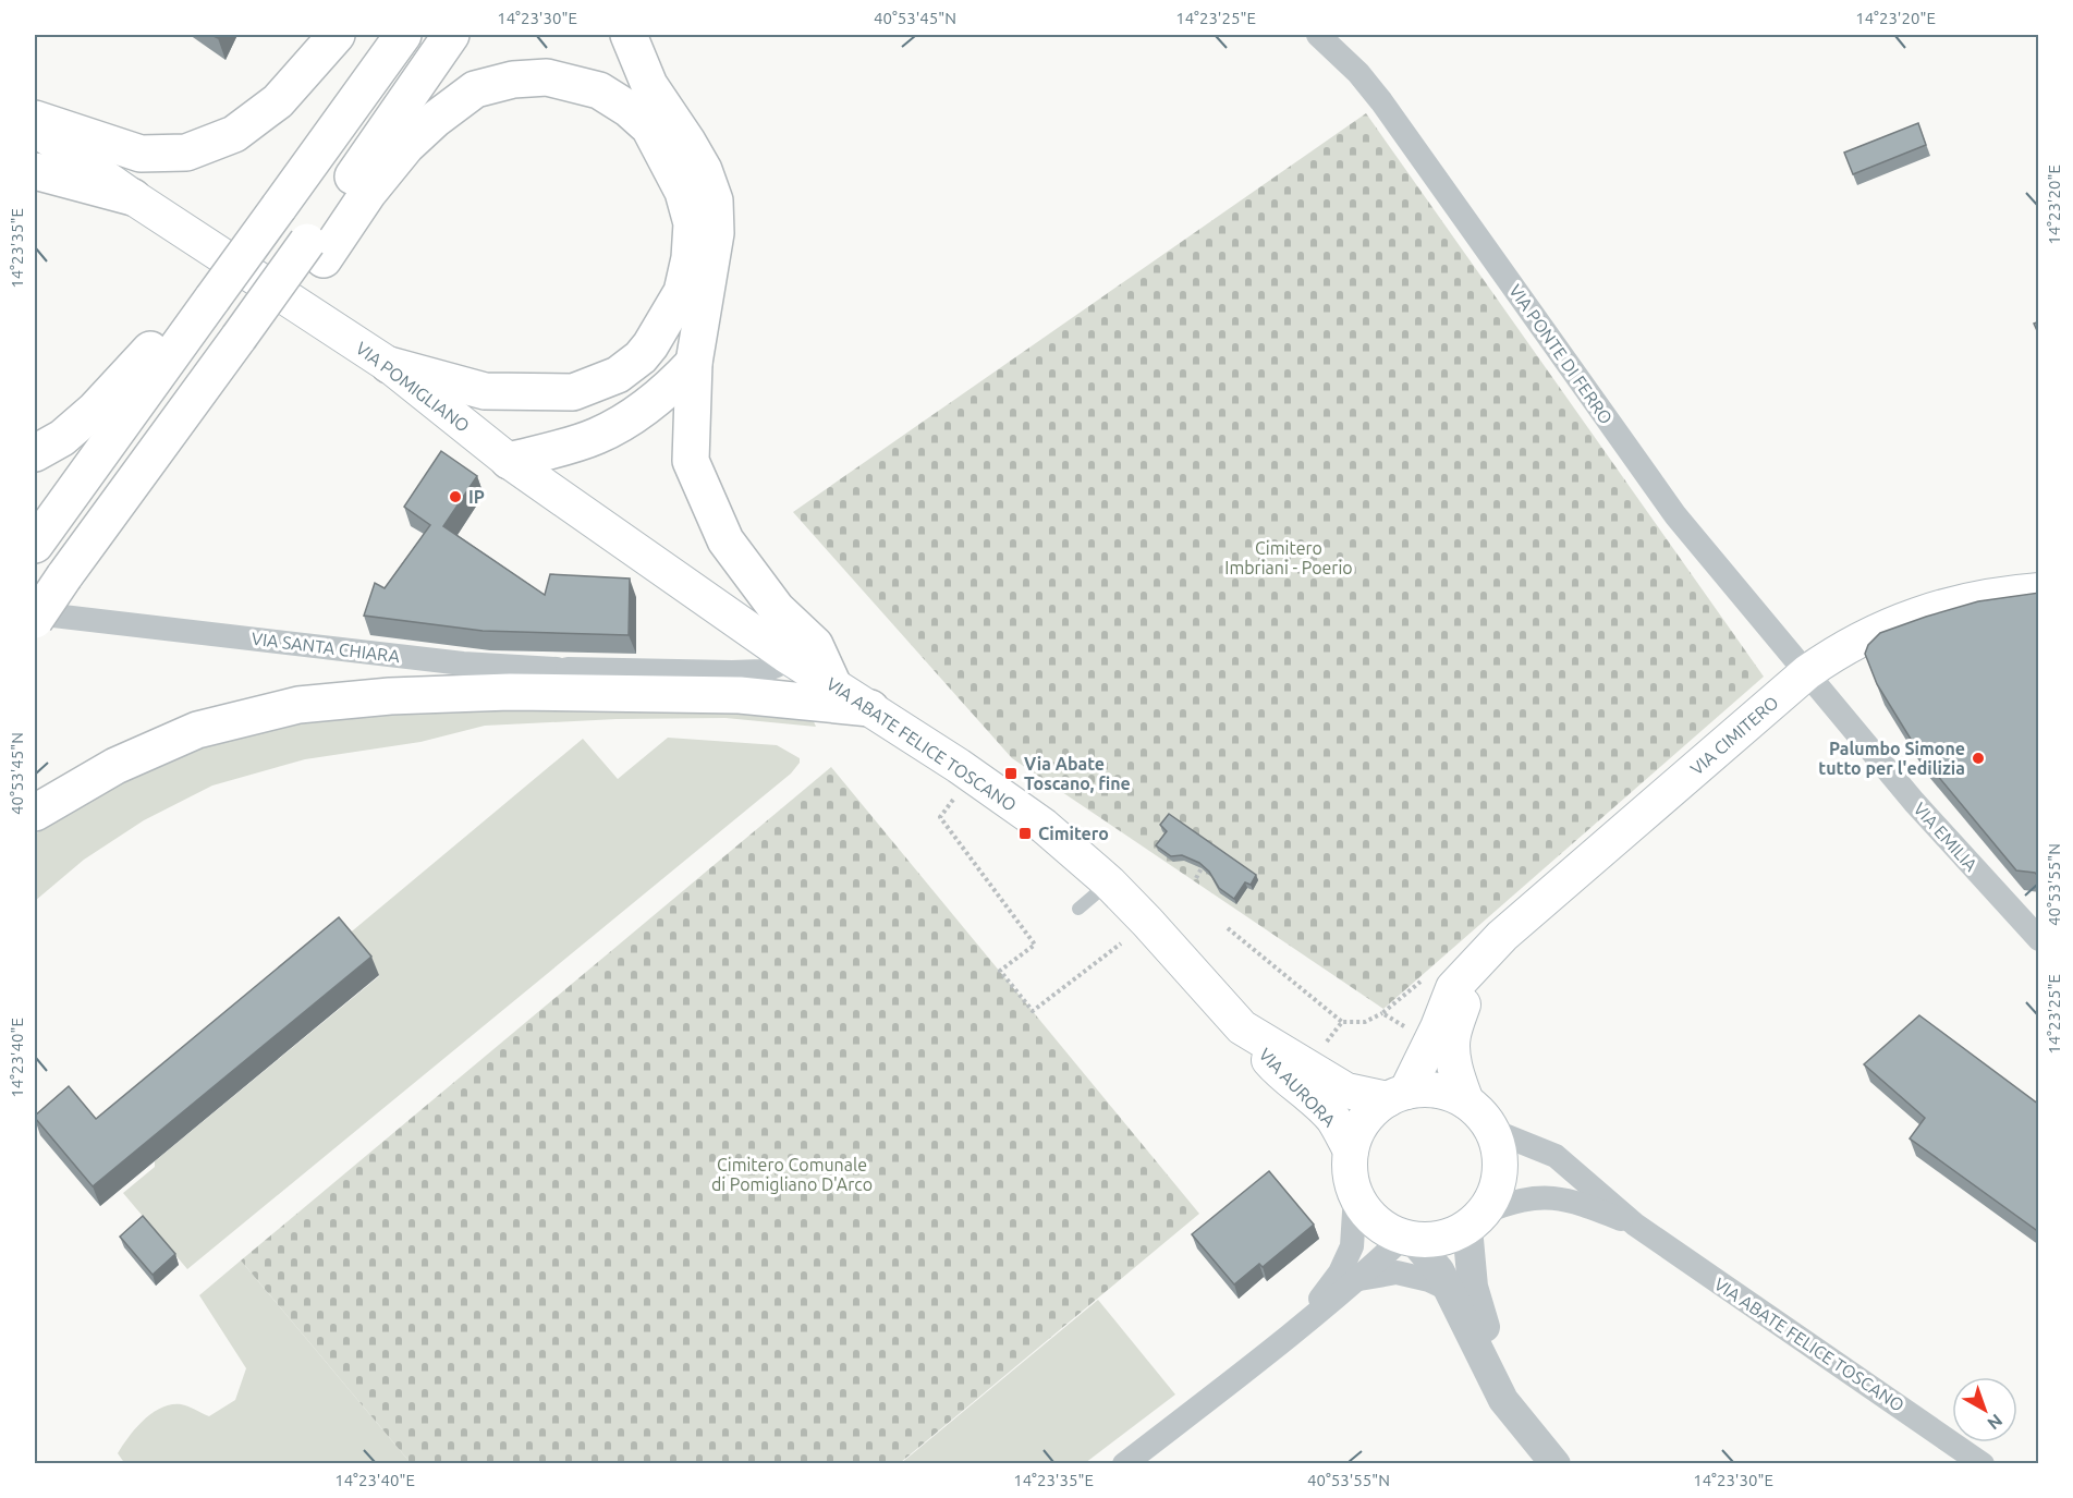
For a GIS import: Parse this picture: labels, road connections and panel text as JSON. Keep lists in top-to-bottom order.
{
  "streets": {
    "main road": [
      "VIA POMIGLIANO",
      "VIA CIMITERO",
      "VIA ABATE FELICE TOSCANO",
      "VIA AURORA"
    ],
    "street": ["VIA PONTE DI FERRO", "VIA SANTA CHIARA", "VIA EMILIA"]
  },
  "crossings": [
    ["VIA PONTE DI FERRO", "VIA CIMITERO"],
    ["VIA PONTE DI FERRO", "VIA EMILIA"],
    ["VIA POMIGLIANO", "VIA ABATE FELICE TOSCANO"],
    ["VIA CIMITERO", "VIA ABATE FELICE TOSCANO"],
    ["VIA CIMITERO", "VIA EMILIA"],
    ["VIA CIMITERO", "VIA AURORA"],
    ["VIA ABATE FELICE TOSCANO", "VIA AURORA"]
  ],
  "parks": ["Cimitero Imbriani - Poerio", "Cimitero Comunale di Pomigliano D'Arco"],
  "places": {
    "other": ["IP", "Palumbo Simone tutto per l'edilizia"],
    "transit": ["Via Abate Toscano, fine", "Cimitero"]
  },
  "north": "bottom right",
  "coordinates": [
    "14°23'30\"E",
    "40°53'45\"N",
    "14°23'25\"E",
    "14°23'20\"E",
    "14°23'35\"E",
    "40°53'55\"N",
    "14°23'40\"E"
  ]
}
